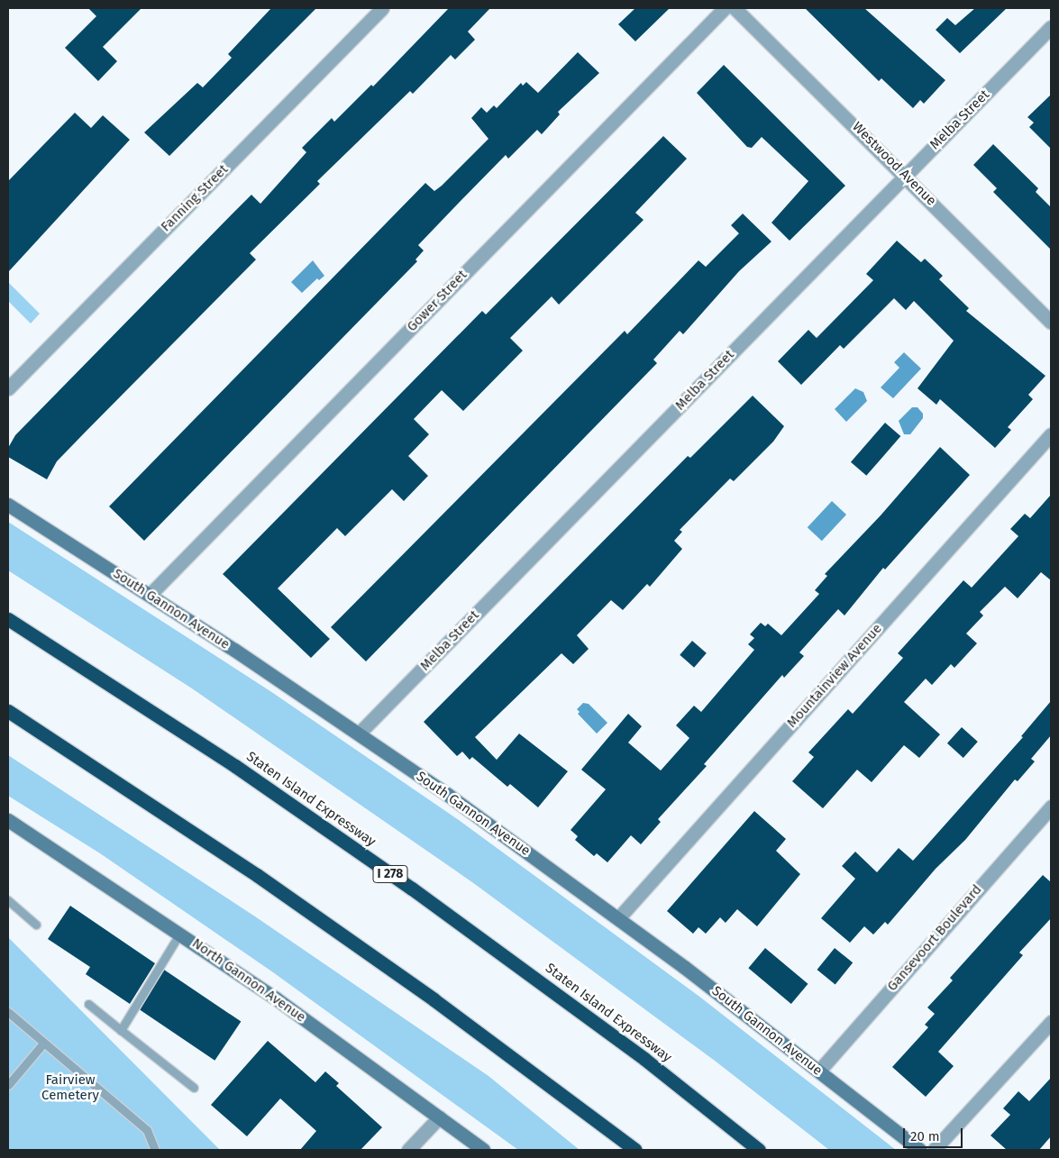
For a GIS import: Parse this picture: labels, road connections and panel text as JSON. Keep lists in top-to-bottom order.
{
  "streets": {
    "highway": ["Staten Island Expressway", "I 278"],
    "street": [
      "Melba Street",
      "Westwood Avenue",
      "Fanning Street",
      "Gower Street",
      "South Gannon Avenue",
      "Mountainview Avenue",
      "Gansevoort Boulevard",
      "North Gannon Avenue"
    ]
  },
  "crossings": [
    ["Melba Street", "Westwood Avenue"],
    ["Melba Street", "South Gannon Avenue"],
    ["Gower Street", "South Gannon Avenue"],
    ["South Gannon Avenue", "Mountainview Avenue"],
    ["South Gannon Avenue", "Gansevoort Boulevard"]
  ],
  "parks": ["Fairview Cemetery"],
  "scale_bar": "20 m"
}
